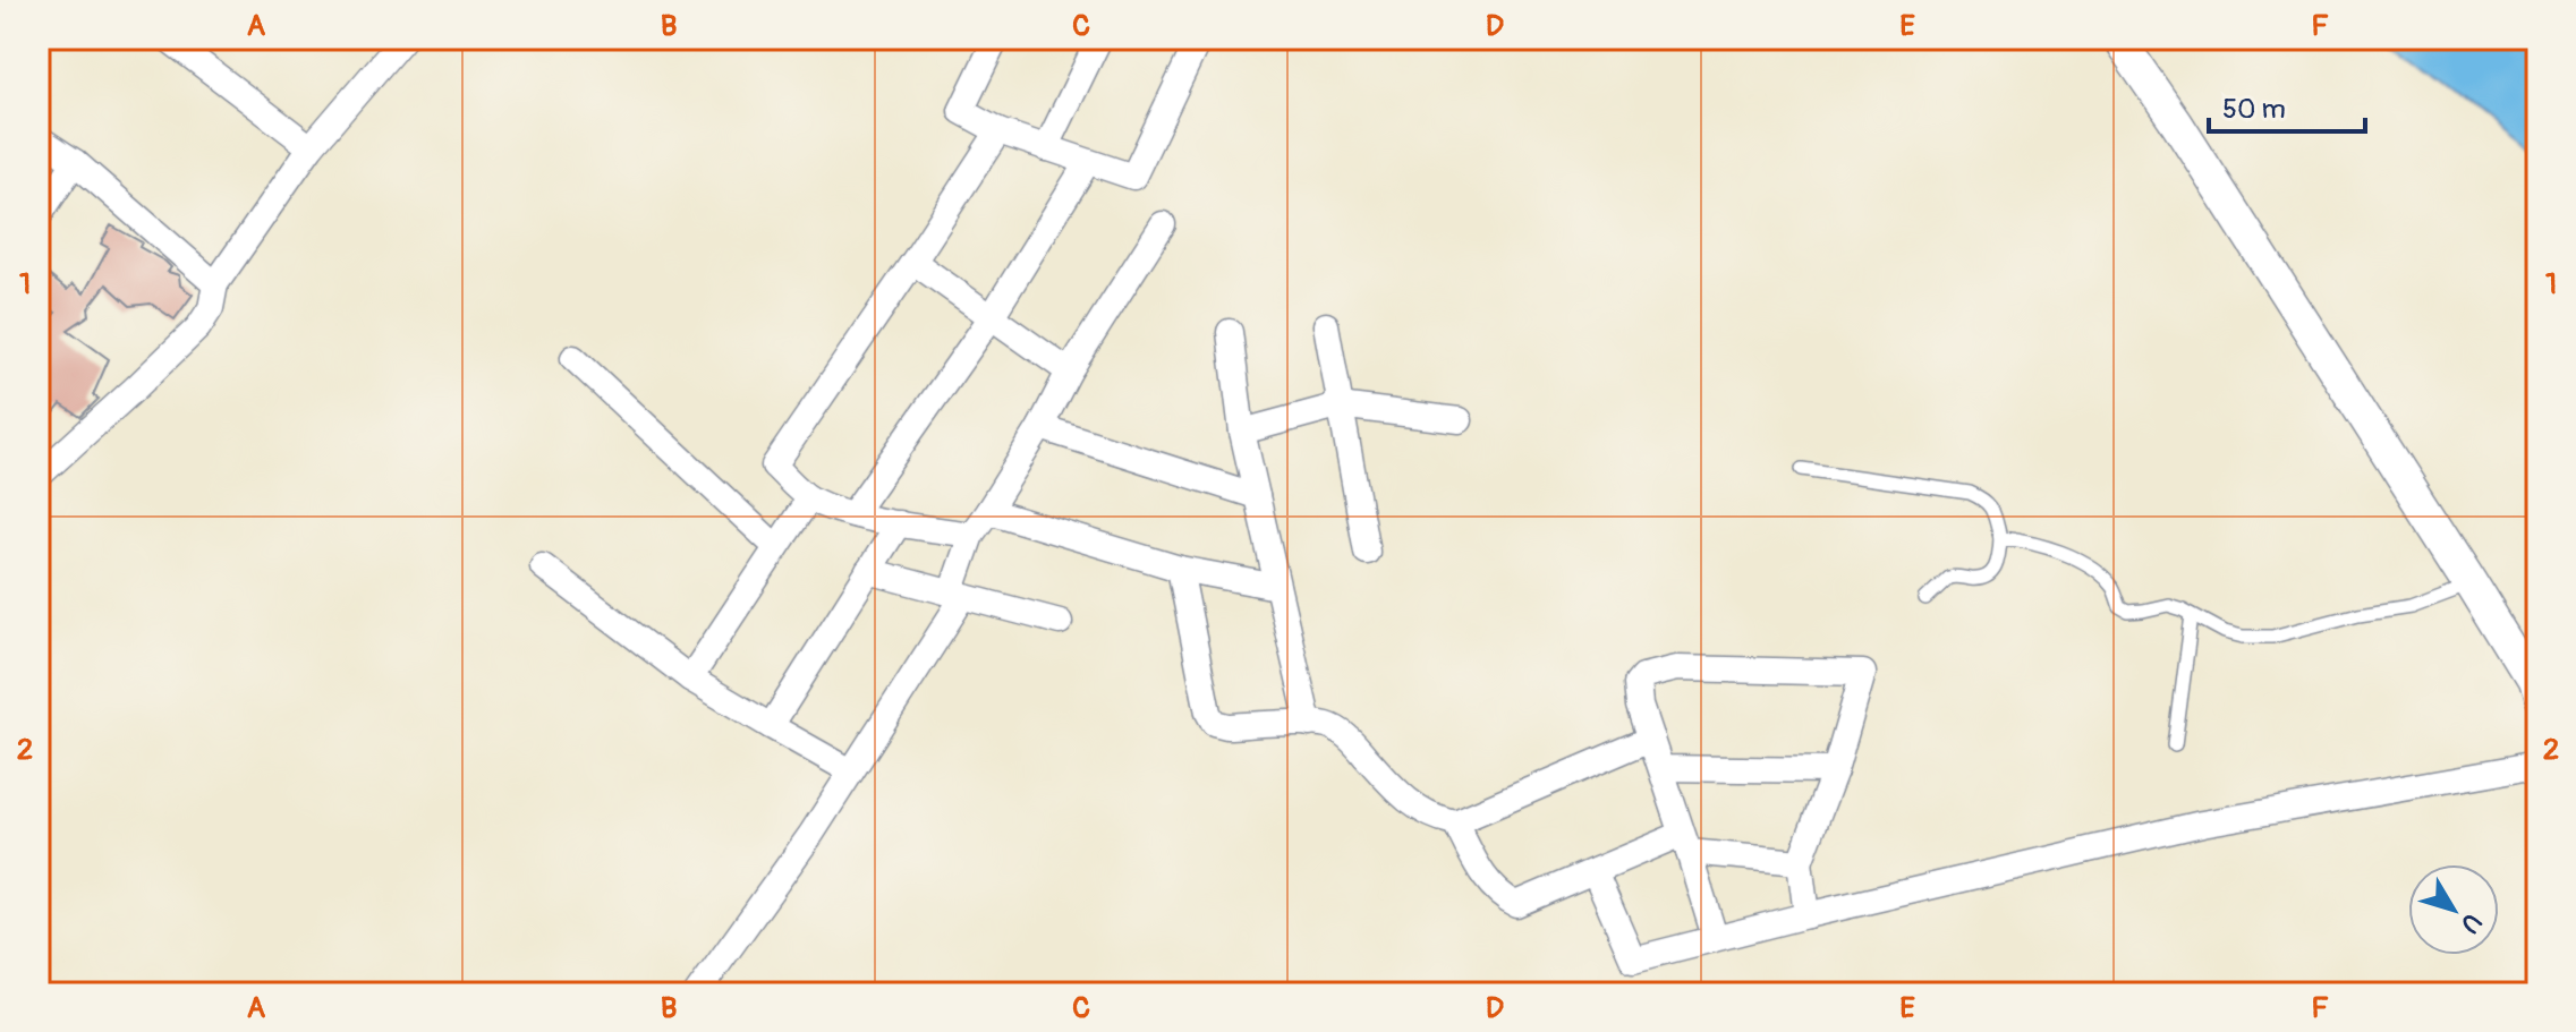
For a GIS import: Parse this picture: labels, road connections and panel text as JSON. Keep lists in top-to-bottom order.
{
  "scale_bar": "50 m",
  "north": "bottom right",
  "grid": {
    "columns": [
      "A",
      "B",
      "C",
      "D",
      "E",
      "F"
    ],
    "rows": ["1", "2"]
  }
}
